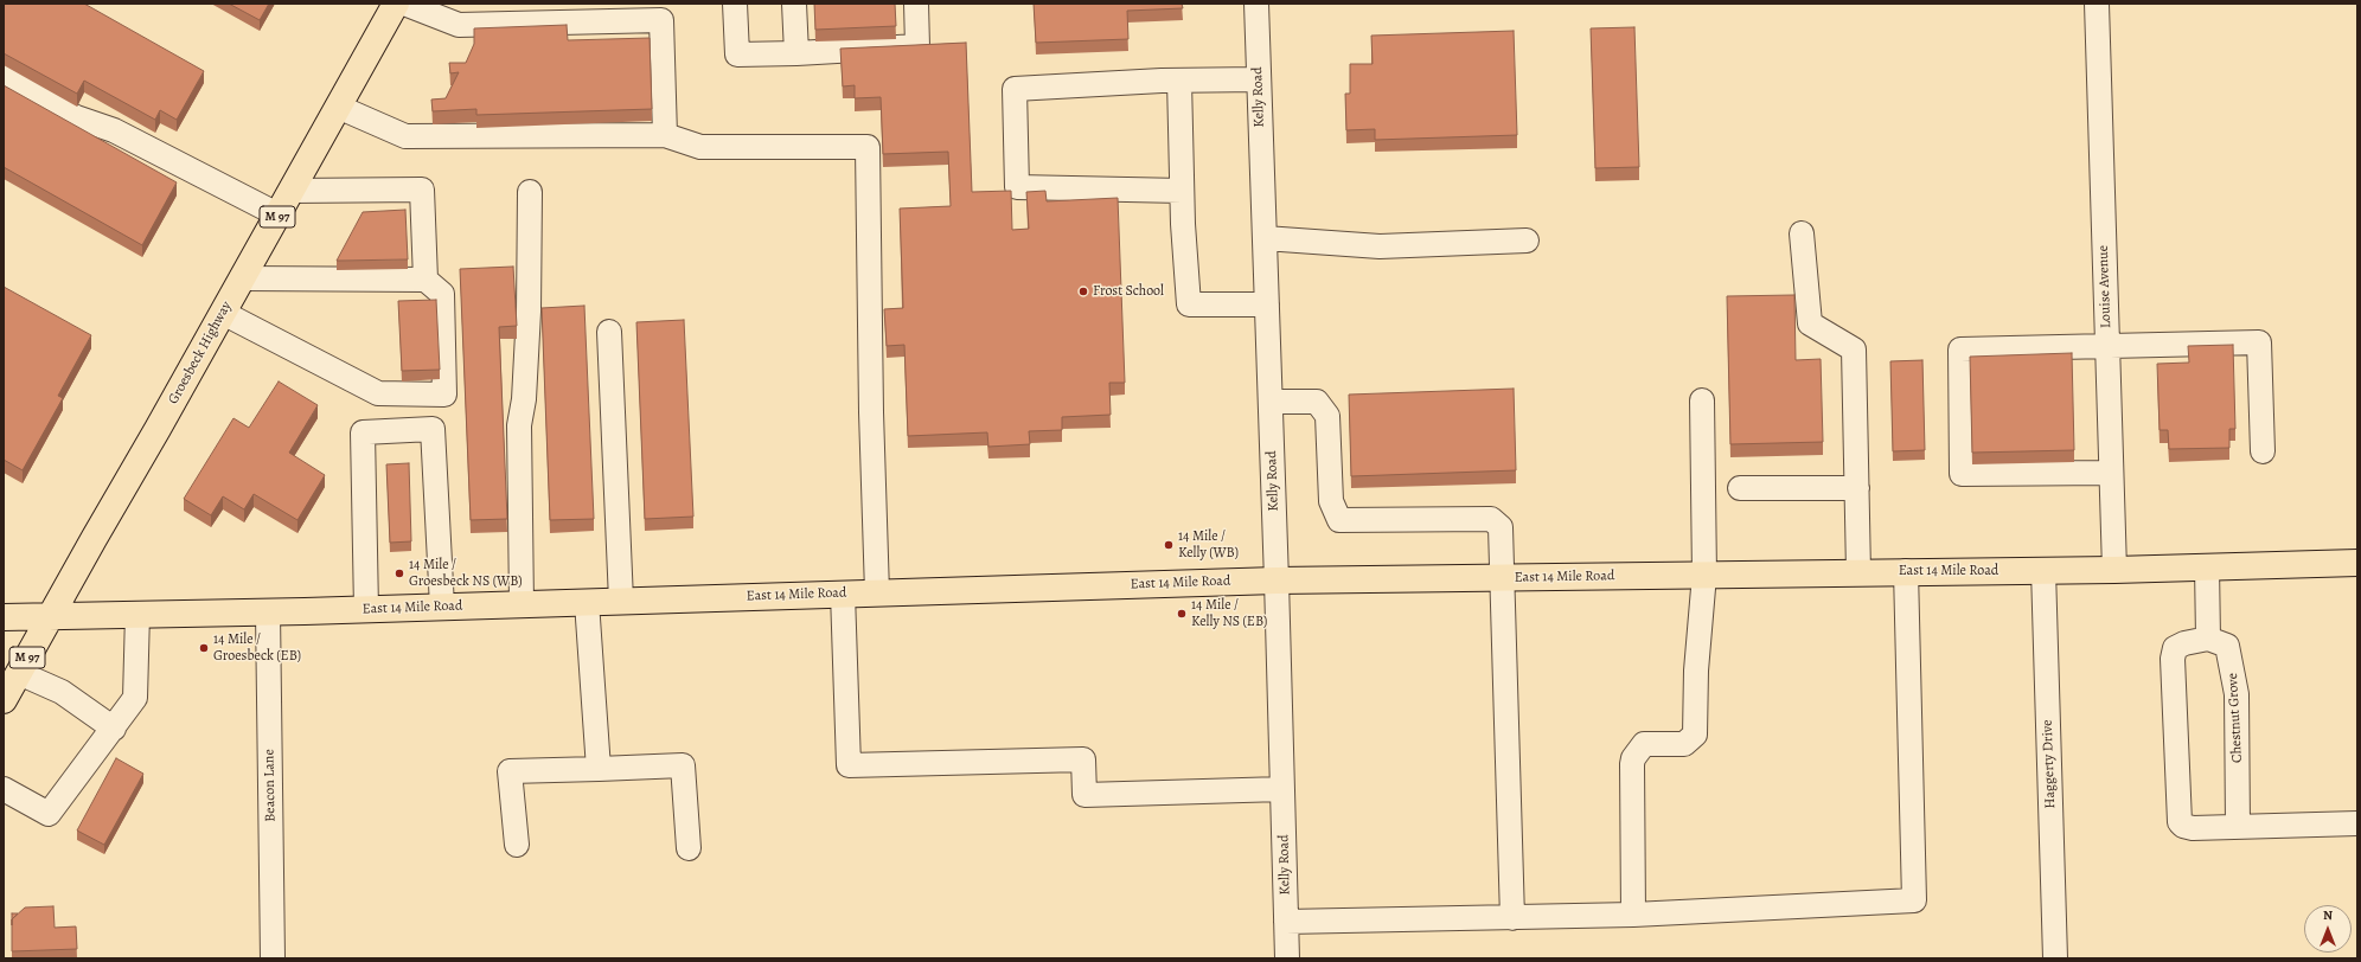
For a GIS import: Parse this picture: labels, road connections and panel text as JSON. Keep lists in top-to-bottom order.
{
  "streets": {
    "main road": ["M 97", "Groesbeck Highway", "East 14 Mile Road"],
    "street": [
      "Kelly Road",
      "Louise Avenue",
      "Chestnut Grove",
      "Haggerty Drive",
      "Beacon Lane"
    ]
  },
  "crossings": [
    ["Kelly Road", "East 14 Mile Road"],
    ["Louise Avenue", "East 14 Mile Road"],
    ["Groesbeck Highway", "East 14 Mile Road"],
    ["East 14 Mile Road", "Haggerty Drive"],
    ["East 14 Mile Road", "Beacon Lane"]
  ],
  "places": [
    "Frost School",
    "14 Mile / Kelly (WB)",
    "14 Mile / Groesbeck NS (WB)",
    "14 Mile / Kelly NS (EB)",
    "14 Mile / Groesbeck (EB)"
  ],
  "north": "top"
}
